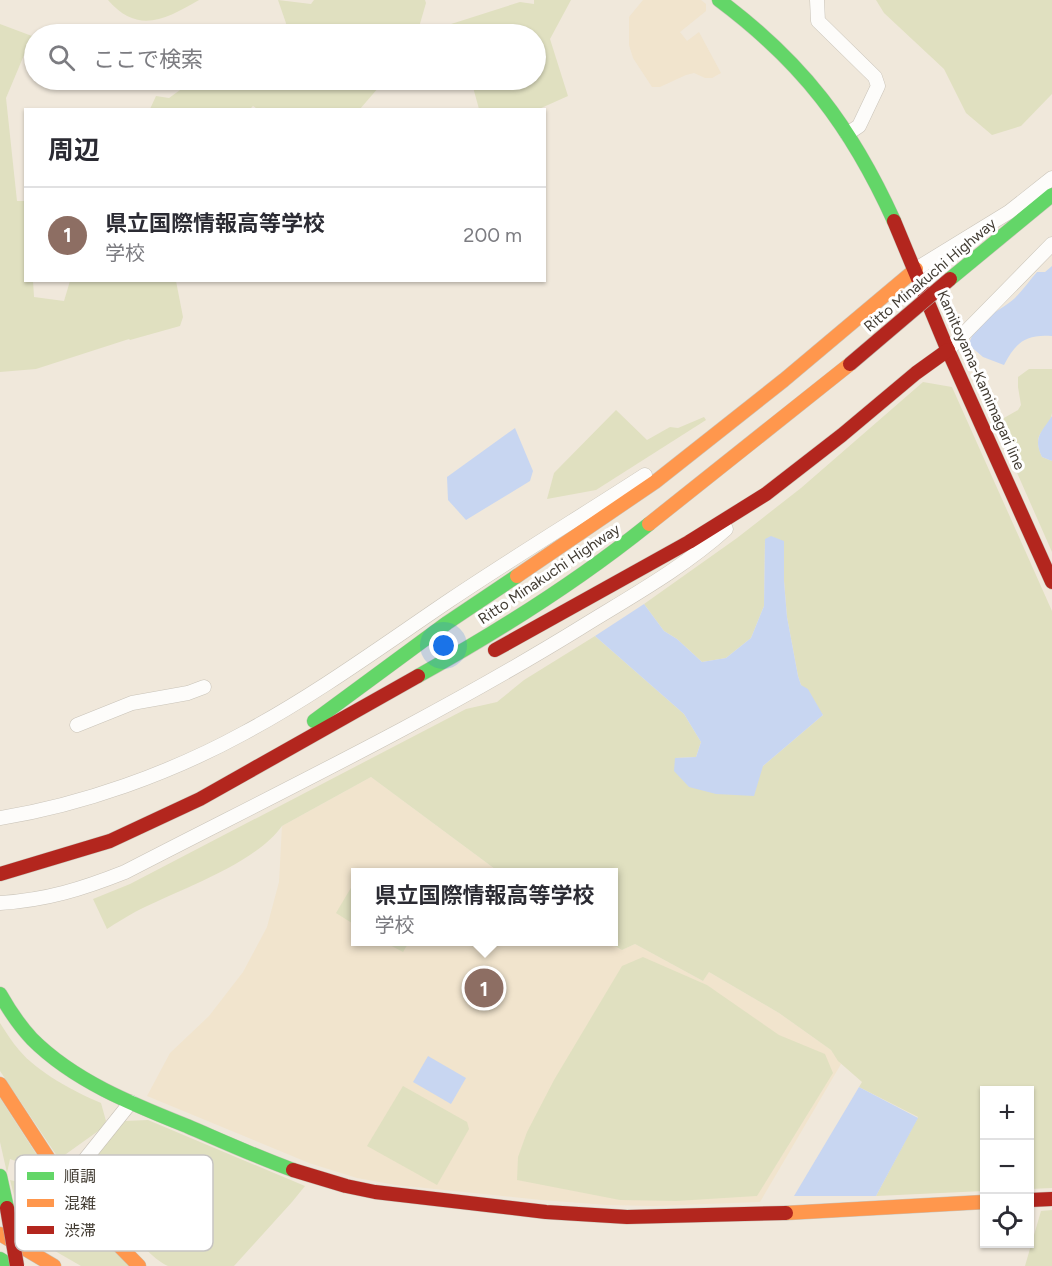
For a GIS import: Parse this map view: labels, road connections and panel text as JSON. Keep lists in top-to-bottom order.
{
  "streets": {
    "main road": ["Ritto Minakuchi Highway", "Kamitoyama-Kamimagari line"]
  },
  "legend": ["順調", "混雑", "渋滞"],
  "page": {
    "search": "ここで検索",
    "heading": "周辺",
    "list": [
      {
        "mark": "1",
        "name": "県立国際情報高等学校",
        "note": "学校",
        "value": "200 m"
      }
    ],
    "popup": ["県立国際情報高等学校", "学校"],
    "pins": "1",
    "map_buttons": ["+", "−"]
  }
}
